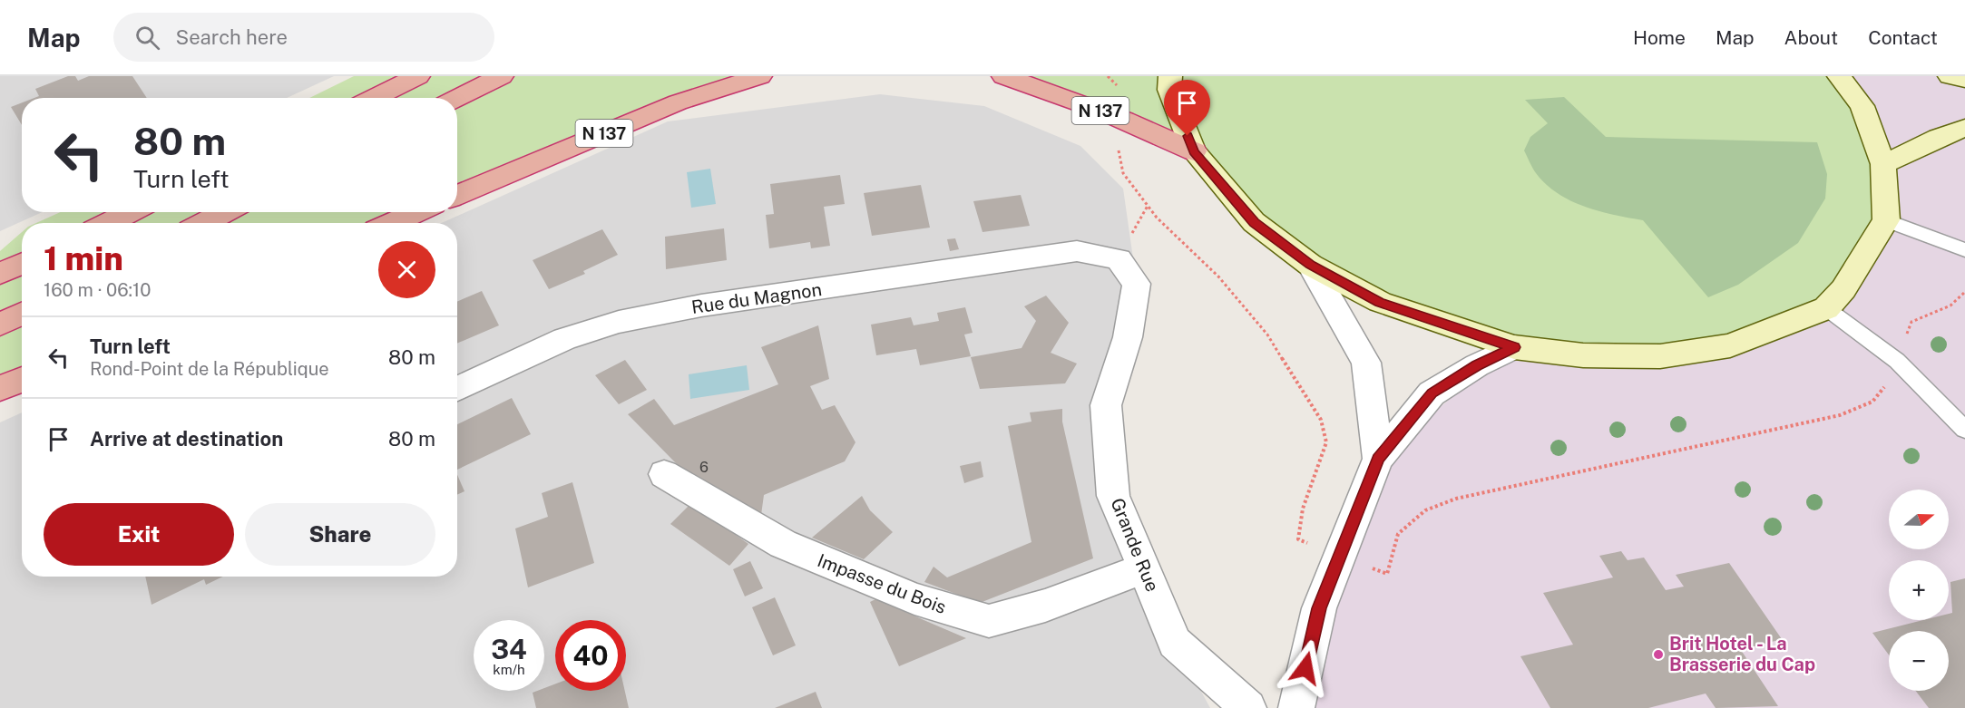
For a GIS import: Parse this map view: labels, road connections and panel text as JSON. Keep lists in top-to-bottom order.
{
  "streets": {
    "highway": ["N 137"],
    "street": ["Rue du Magnon", "Grande Rue", "Impasse du Bois"]
  },
  "crossings": [
    ["Rue du Magnon", "Grande Rue"],
    ["Grande Rue", "Impasse du Bois"]
  ],
  "places": ["Brit Hotel - La Brasserie du Cap"],
  "house_numbers": ["6"],
  "north": "right",
  "page": {
    "header": "Map",
    "search": "Search here",
    "nav": [
      "Home",
      "Map",
      "About",
      "Contact"
    ],
    "turn": ["80 m", "Turn left"],
    "heading": ["1 min", "160 m · 06:10"],
    "list": [
      {
        "name": "Turn left",
        "note": "Rond-Point de la République",
        "value": "80 m"
      },
      {
        "name": "Arrive at destination",
        "value": "80 m"
      }
    ],
    "map_buttons": ["+", "−"],
    "buttons": ["Exit", "Share"],
    "speed": "34 km/h",
    "limit": "40"
  }
}
